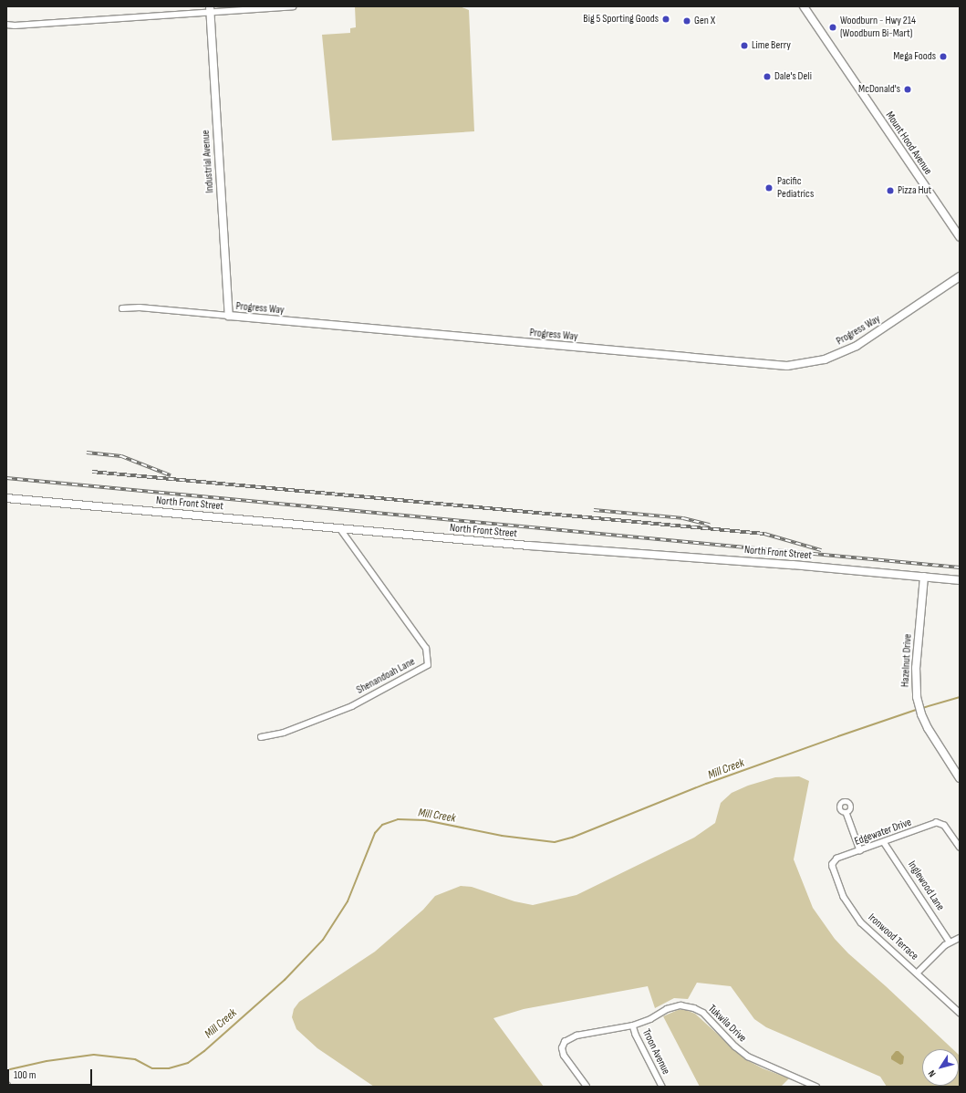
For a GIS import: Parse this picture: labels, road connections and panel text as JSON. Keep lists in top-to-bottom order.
{
  "streets": {
    "street": [
      "Mount Hood Avenue",
      "Industrial Avenue",
      "Progress Way",
      "North Front Street",
      "Hazelnut Drive",
      "Shenandoah Lane",
      "Edgewater Drive",
      "Inglewood Lane",
      "Ironwood Terrace",
      "Tukwila Drive",
      "Troon Avenue"
    ]
  },
  "crossings": [
    ["Industrial Avenue", "Progress Way"],
    ["North Front Street", "Hazelnut Drive"],
    ["North Front Street", "Shenandoah Lane"],
    ["Edgewater Drive", "Inglewood Lane"],
    ["Edgewater Drive", "Ironwood Terrace"],
    ["Tukwila Drive", "Troon Avenue"]
  ],
  "water": ["Mill Creek"],
  "places": [
    "Big 5 Sporting Goods",
    "Gen X",
    "Woodburn - Hwy 214 (Woodburn Bi-Mart)",
    "Lime Berry",
    "Mega Foods",
    "Dale's Deli",
    "McDonald's",
    "Pacific Pediatrics",
    "Pizza Hut"
  ],
  "scale_bar": "100 m",
  "north": "bottom left"
}
